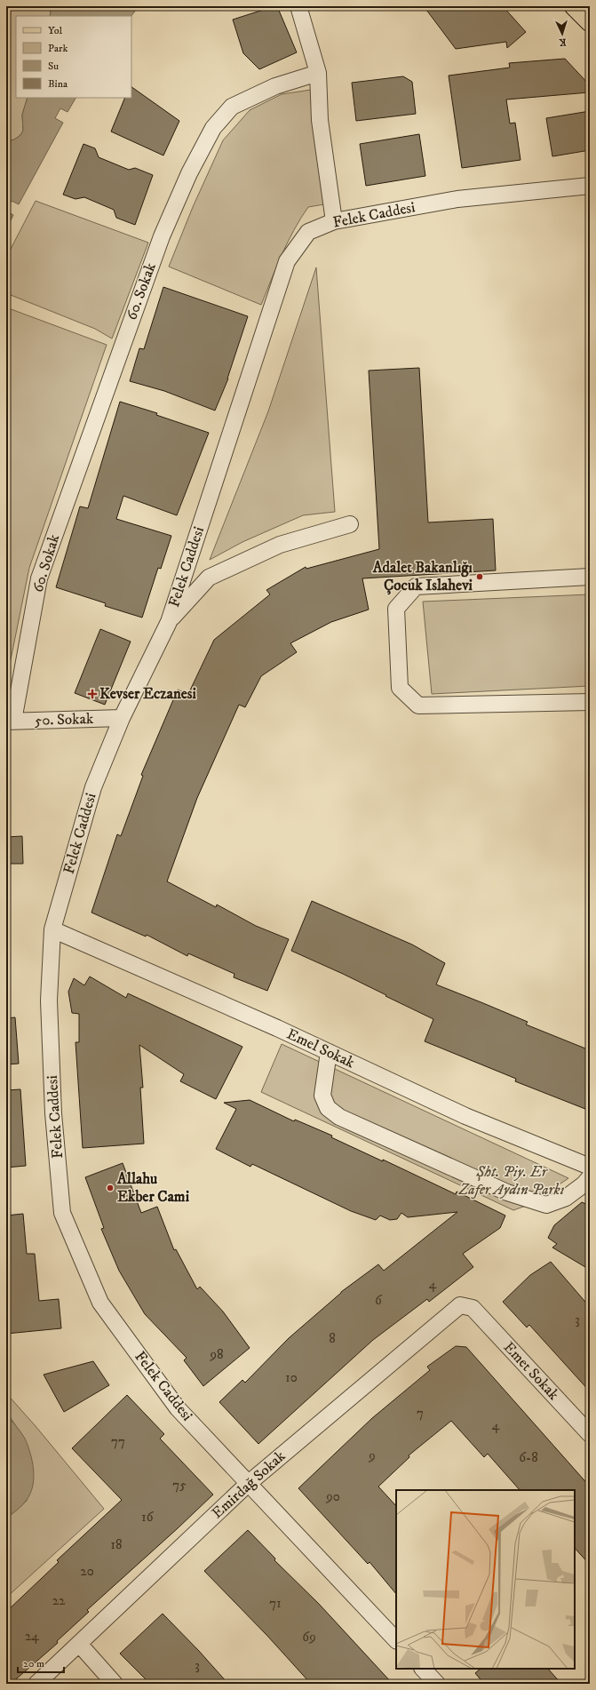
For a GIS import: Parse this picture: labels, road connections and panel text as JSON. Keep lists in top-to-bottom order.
{
  "streets": {
    "street": [
      "Felek Caddesi",
      "60. Sokak",
      "50. Sokak",
      "Emel Sokak",
      "Emet Sokak",
      "Emirdağ Sokak"
    ]
  },
  "crossings": [
    ["Felek Caddesi", "50. Sokak"],
    ["Felek Caddesi", "Emel Sokak"],
    ["Felek Caddesi", "Emirdağ Sokak"],
    ["60. Sokak", "50. Sokak"],
    ["Emet Sokak", "Emirdağ Sokak"]
  ],
  "parks": ["Şht. Piy. Er Zafer Aydın Parkı"],
  "places": {
    "other": ["Adalet Bakanlığı Çocuk Islahevi", "Allahu Ekber Cami"],
    "health": ["Kevser Eczanesi"]
  },
  "house_numbers": [
    "4",
    "6",
    "3",
    "8",
    "98",
    "10",
    "7",
    "4",
    "77",
    "9",
    "6-8",
    "75",
    "90",
    "16",
    "18",
    "20",
    "22",
    "71",
    "24",
    "69",
    "3"
  ],
  "legend": [
    "Yol",
    "Park",
    "Su",
    "Bina"
  ],
  "scale_bar": "20 m",
  "north": "bottom"
}
